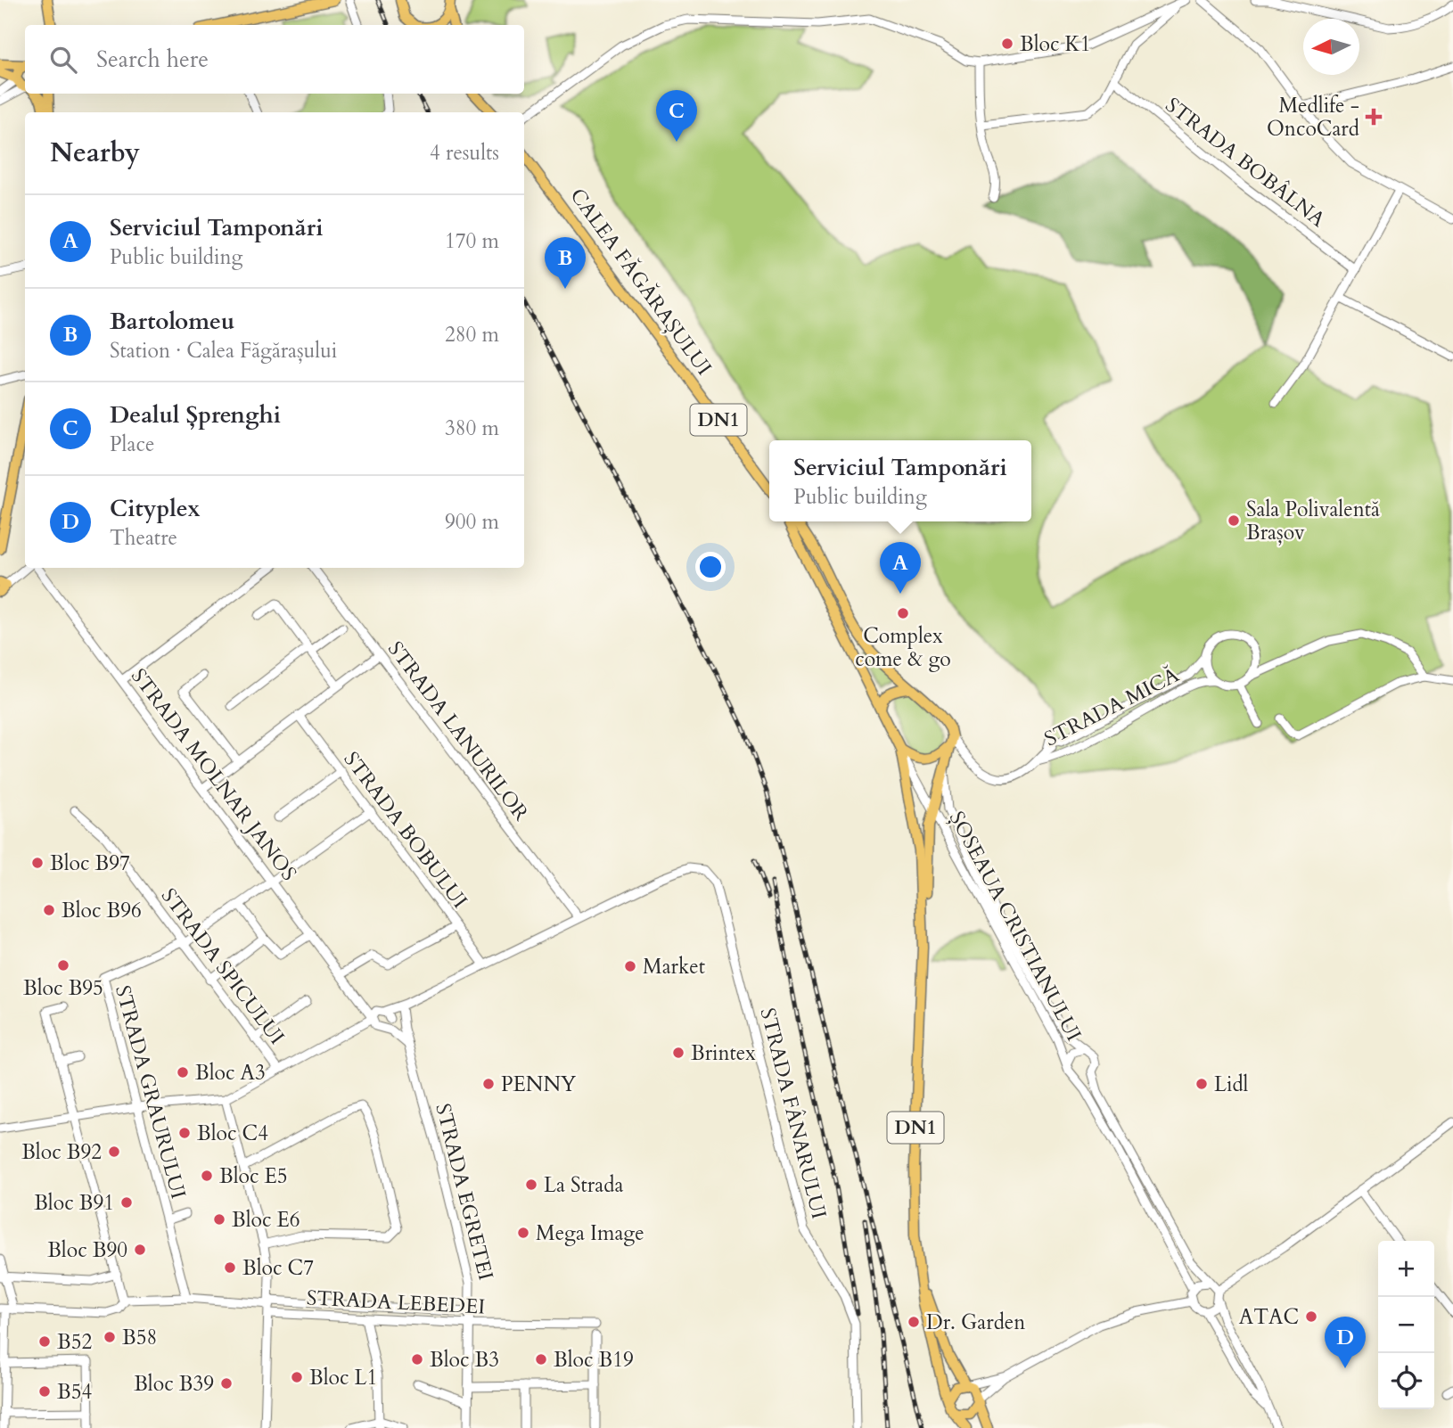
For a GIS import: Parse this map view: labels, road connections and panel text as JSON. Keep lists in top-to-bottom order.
{
  "streets": {
    "main road": ["CALEA FĂGĂRAȘULUI", "DN1"],
    "street": [
      "STRADA BOBÂLNA",
      "STRADA MICĂ",
      "STRADA LANURILOR",
      "STRADA MOLNAR JANOS",
      "STRADA BOBULUI",
      "ȘOSEAUA CRISTIANULUI",
      "STRADA SPICULUI",
      "STRADA GRAURULUI",
      "STRADA FÂNARULUI",
      "STRADA EGRETEI",
      "STRADA LEBEDEI"
    ]
  },
  "crossings": [
    ["DN1", "ȘOSEAUA CRISTIANULUI"],
    ["STRADA LANURILOR", "STRADA FÂNARULUI"],
    ["STRADA MOLNAR JANOS", "STRADA SPICULUI"],
    ["STRADA MOLNAR JANOS", "STRADA GRAURULUI"],
    ["STRADA BOBULUI", "STRADA GRAURULUI"],
    ["STRADA SPICULUI", "STRADA GRAURULUI"],
    ["STRADA GRAURULUI", "STRADA LEBEDEI"],
    ["STRADA EGRETEI", "STRADA LEBEDEI"]
  ],
  "places": {
    "other": [
      "Bloc K1",
      "Sala Polivalentă Brașov",
      "Complex come & go",
      "Bloc B97",
      "Bloc B96",
      "Bloc B95",
      "Market",
      "Brintex",
      "Bloc A3",
      "PENNY",
      "Lidl",
      "Bloc C4",
      "Bloc B92",
      "Bloc E5",
      "La Strada",
      "Bloc B91",
      "Bloc E6",
      "Mega Image",
      "Bloc B90",
      "Bloc C7",
      "ATAC",
      "Dr. Garden",
      "B58",
      "B52",
      "Bloc B3",
      "Bloc B19",
      "Bloc L1",
      "Bloc B39",
      "B54"
    ],
    "health": ["Medlife - OncoCard"]
  },
  "north": "left",
  "page": {
    "search": "Search here",
    "pins": [
      "C",
      "B",
      "A",
      "D"
    ],
    "heading": ["Nearby", "4 results"],
    "list": [
      {
        "mark": "A",
        "name": "Serviciul Tamponări",
        "note": "Public building",
        "value": "170 m"
      },
      {
        "mark": "B",
        "name": "Bartolomeu",
        "note": "Station · Calea Făgărașului",
        "value": "280 m"
      },
      {
        "mark": "C",
        "name": "Dealul Șprenghi",
        "note": "Place",
        "value": "380 m"
      },
      {
        "mark": "D",
        "name": "Cityplex",
        "note": "Theatre",
        "value": "900 m"
      }
    ],
    "popup": ["Serviciul Tamponări", "Public building"],
    "map_buttons": ["+", "−"]
  }
}
